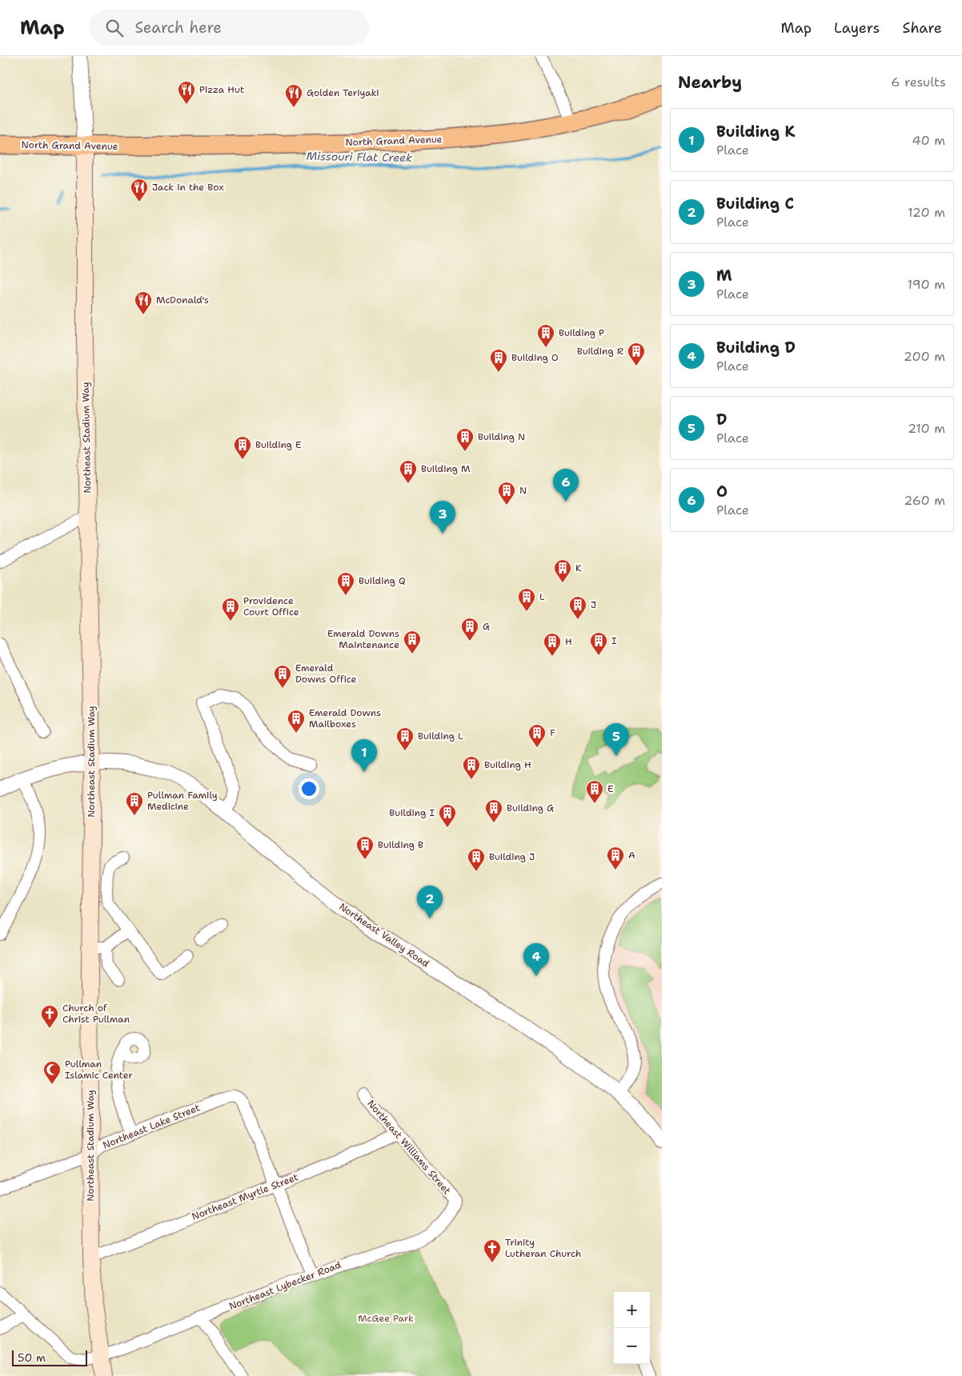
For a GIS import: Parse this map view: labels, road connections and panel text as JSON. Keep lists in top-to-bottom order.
{
  "streets": {
    "main road": ["North Grand Avenue", "Northeast Stadium Way"],
    "street": [
      "Northeast Valley Road",
      "Northeast Lake Street",
      "Northeast Williams Street",
      "Northeast Myrtle Street",
      "Northeast Lybecker Road"
    ]
  },
  "crossings": [
    ["North Grand Avenue", "Northeast Stadium Way"],
    ["Northeast Stadium Way", "Northeast Valley Road"],
    ["Northeast Stadium Way", "Northeast Lake Street"],
    ["Northeast Stadium Way", "Northeast Myrtle Street"],
    ["Northeast Stadium Way", "Northeast Lybecker Road"],
    ["Northeast Lake Street", "Northeast Myrtle Street"],
    ["Northeast Williams Street", "Northeast Myrtle Street"],
    ["Northeast Williams Street", "Northeast Lybecker Road"]
  ],
  "water": ["Missouri Flat Creek"],
  "parks": ["McGee Park"],
  "places": {
    "restaurant": [
      "Pizza Hut",
      "Golden Teriyaki",
      "Jack in the Box",
      "McDonald's"
    ],
    "building": [
      "Building P",
      "Building R",
      "Building O",
      "Building N",
      "Building E",
      "Building M",
      "N",
      "K",
      "Building Q",
      "L",
      "J",
      "Providence Court Office",
      "G",
      "Emerald Downs Maintenance",
      "I",
      "H",
      "Emerald Downs Office",
      "Emerald Downs Mailboxes",
      "F",
      "Building L",
      "Building H",
      "E",
      "Pullman Family Medicine",
      "Building G",
      "Building I",
      "Building B",
      "A",
      "Building J"
    ],
    "church": ["Church of Christ Pullman", "Trinity Lutheran Church"],
    "mosque": ["Pullman Islamic Center"]
  },
  "scale_bar": "50 m",
  "page": {
    "header": "Map",
    "search": "Search here",
    "nav": ["Map", "Layers", "Share"],
    "heading": ["Nearby", "6 results"],
    "list": [
      {
        "mark": "1",
        "name": "Building K",
        "note": "Place",
        "value": "40 m"
      },
      {
        "mark": "2",
        "name": "Building C",
        "note": "Place",
        "value": "120 m"
      },
      {
        "mark": "3",
        "name": "M",
        "note": "Place",
        "value": "190 m"
      },
      {
        "mark": "4",
        "name": "Building D",
        "note": "Place",
        "value": "200 m"
      },
      {
        "mark": "5",
        "name": "D",
        "note": "Place",
        "value": "210 m"
      },
      {
        "mark": "6",
        "name": "O",
        "note": "Place",
        "value": "260 m"
      }
    ],
    "pins": [
      "6",
      "3",
      "5",
      "1",
      "2",
      "4"
    ],
    "map_buttons": ["+", "−"],
    "scale": "50 m"
  }
}
